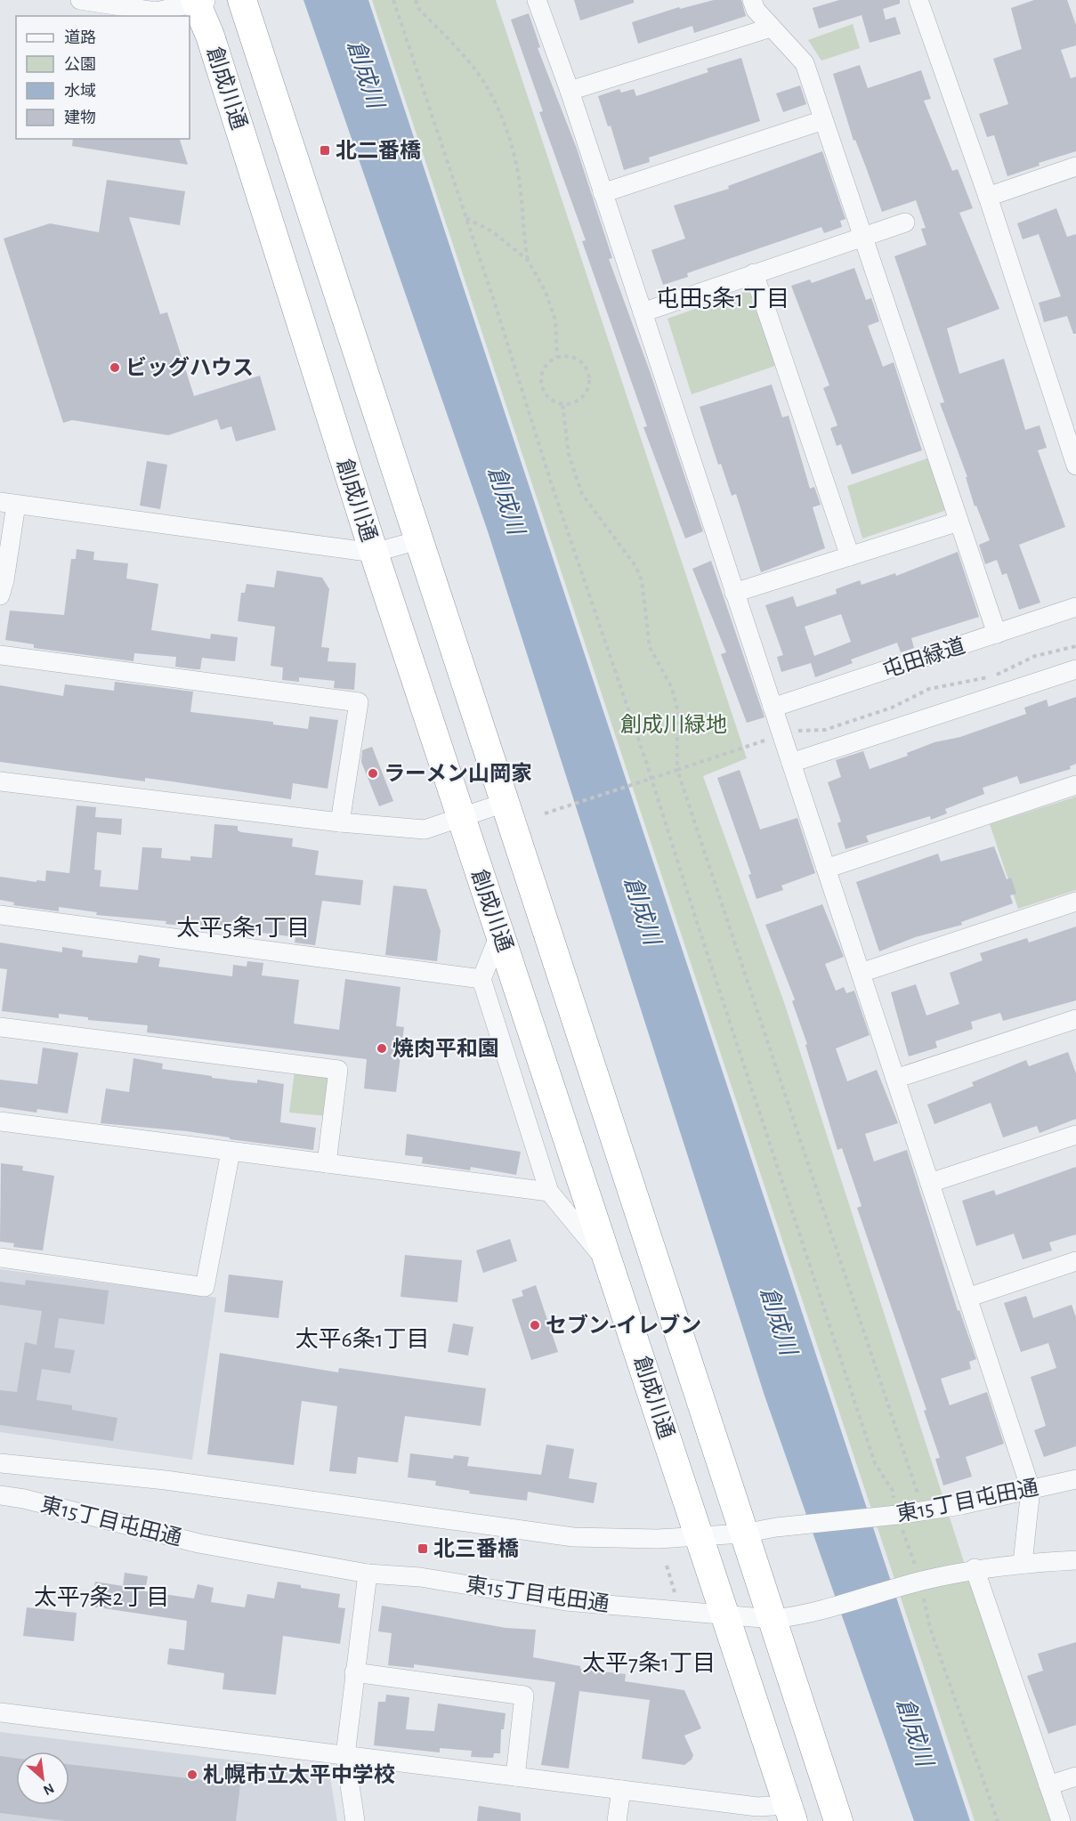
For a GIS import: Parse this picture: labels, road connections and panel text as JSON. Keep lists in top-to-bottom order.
{
  "streets": {
    "highway": ["創成川通"],
    "street": ["屯田緑道", "東15丁目屯田通"]
  },
  "crossings": [
    ["創成川通", "東15丁目屯田通"]
  ],
  "districts": [
    "屯田5条1丁目",
    "太平5条1丁目",
    "太平6条1丁目",
    "太平7条2丁目",
    "太平7条1丁目"
  ],
  "water": ["創成川"],
  "parks": ["創成川緑地"],
  "places": {
    "transit": ["北二番橋", "北三番橋"],
    "other": [
      "ビッグハウス",
      "ラーメン山岡家",
      "焼肉平和園",
      "セブン-イレブン",
      "札幌市立太平中学校"
    ]
  },
  "legend": [
    "道路",
    "公園",
    "水域",
    "建物"
  ],
  "north": "bottom right"
}
